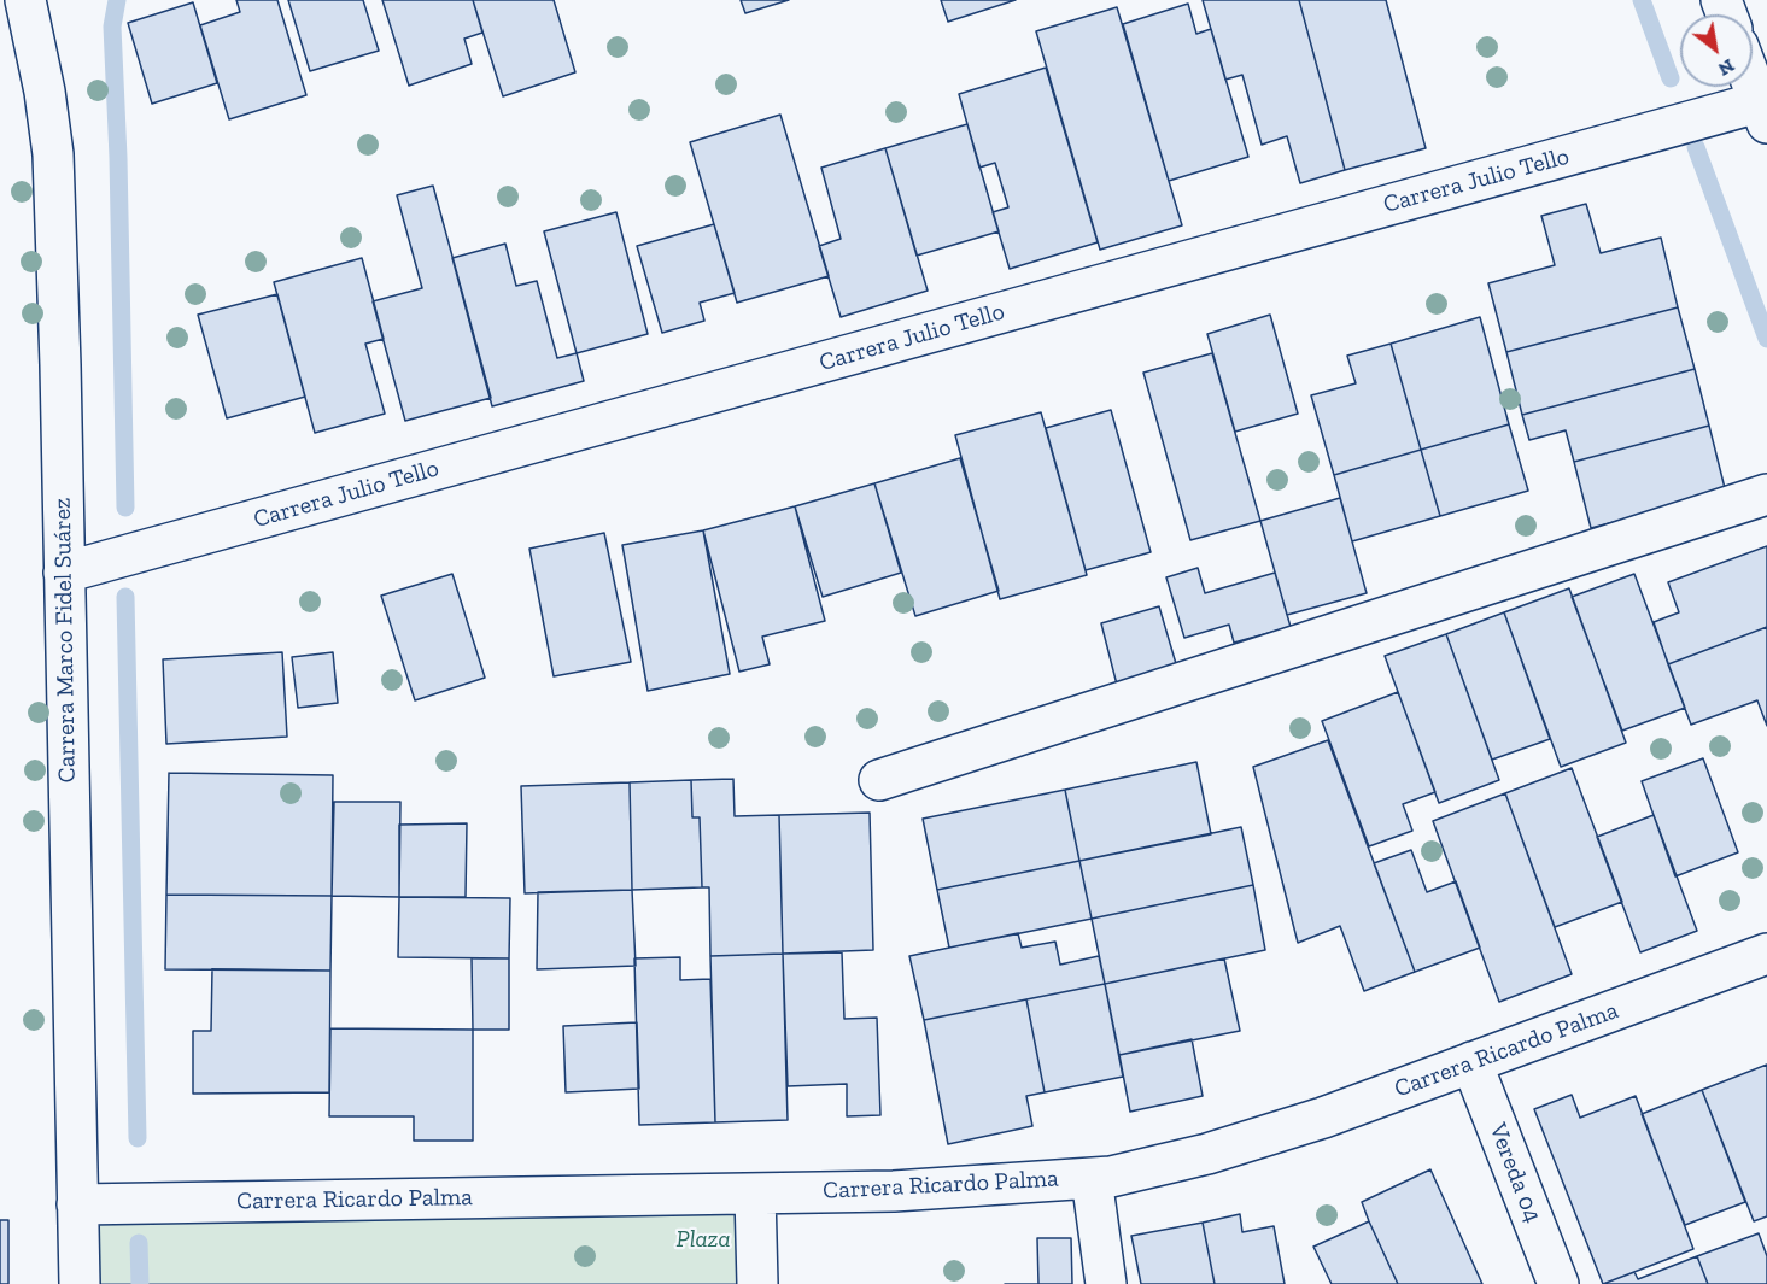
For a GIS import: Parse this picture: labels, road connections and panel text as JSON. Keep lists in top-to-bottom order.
{
  "streets": {
    "street": [
      "Carrera Julio Tello",
      "Carrera Marco Fidel Suárez",
      "Carrera Ricardo Palma",
      "Vereda 04"
    ]
  },
  "crossings": [
    ["Carrera Julio Tello", "Carrera Marco Fidel Suárez"],
    ["Carrera Marco Fidel Suárez", "Carrera Ricardo Palma"],
    ["Carrera Ricardo Palma", "Vereda 04"]
  ],
  "parks": ["Plaza"],
  "north": "bottom right"
}
